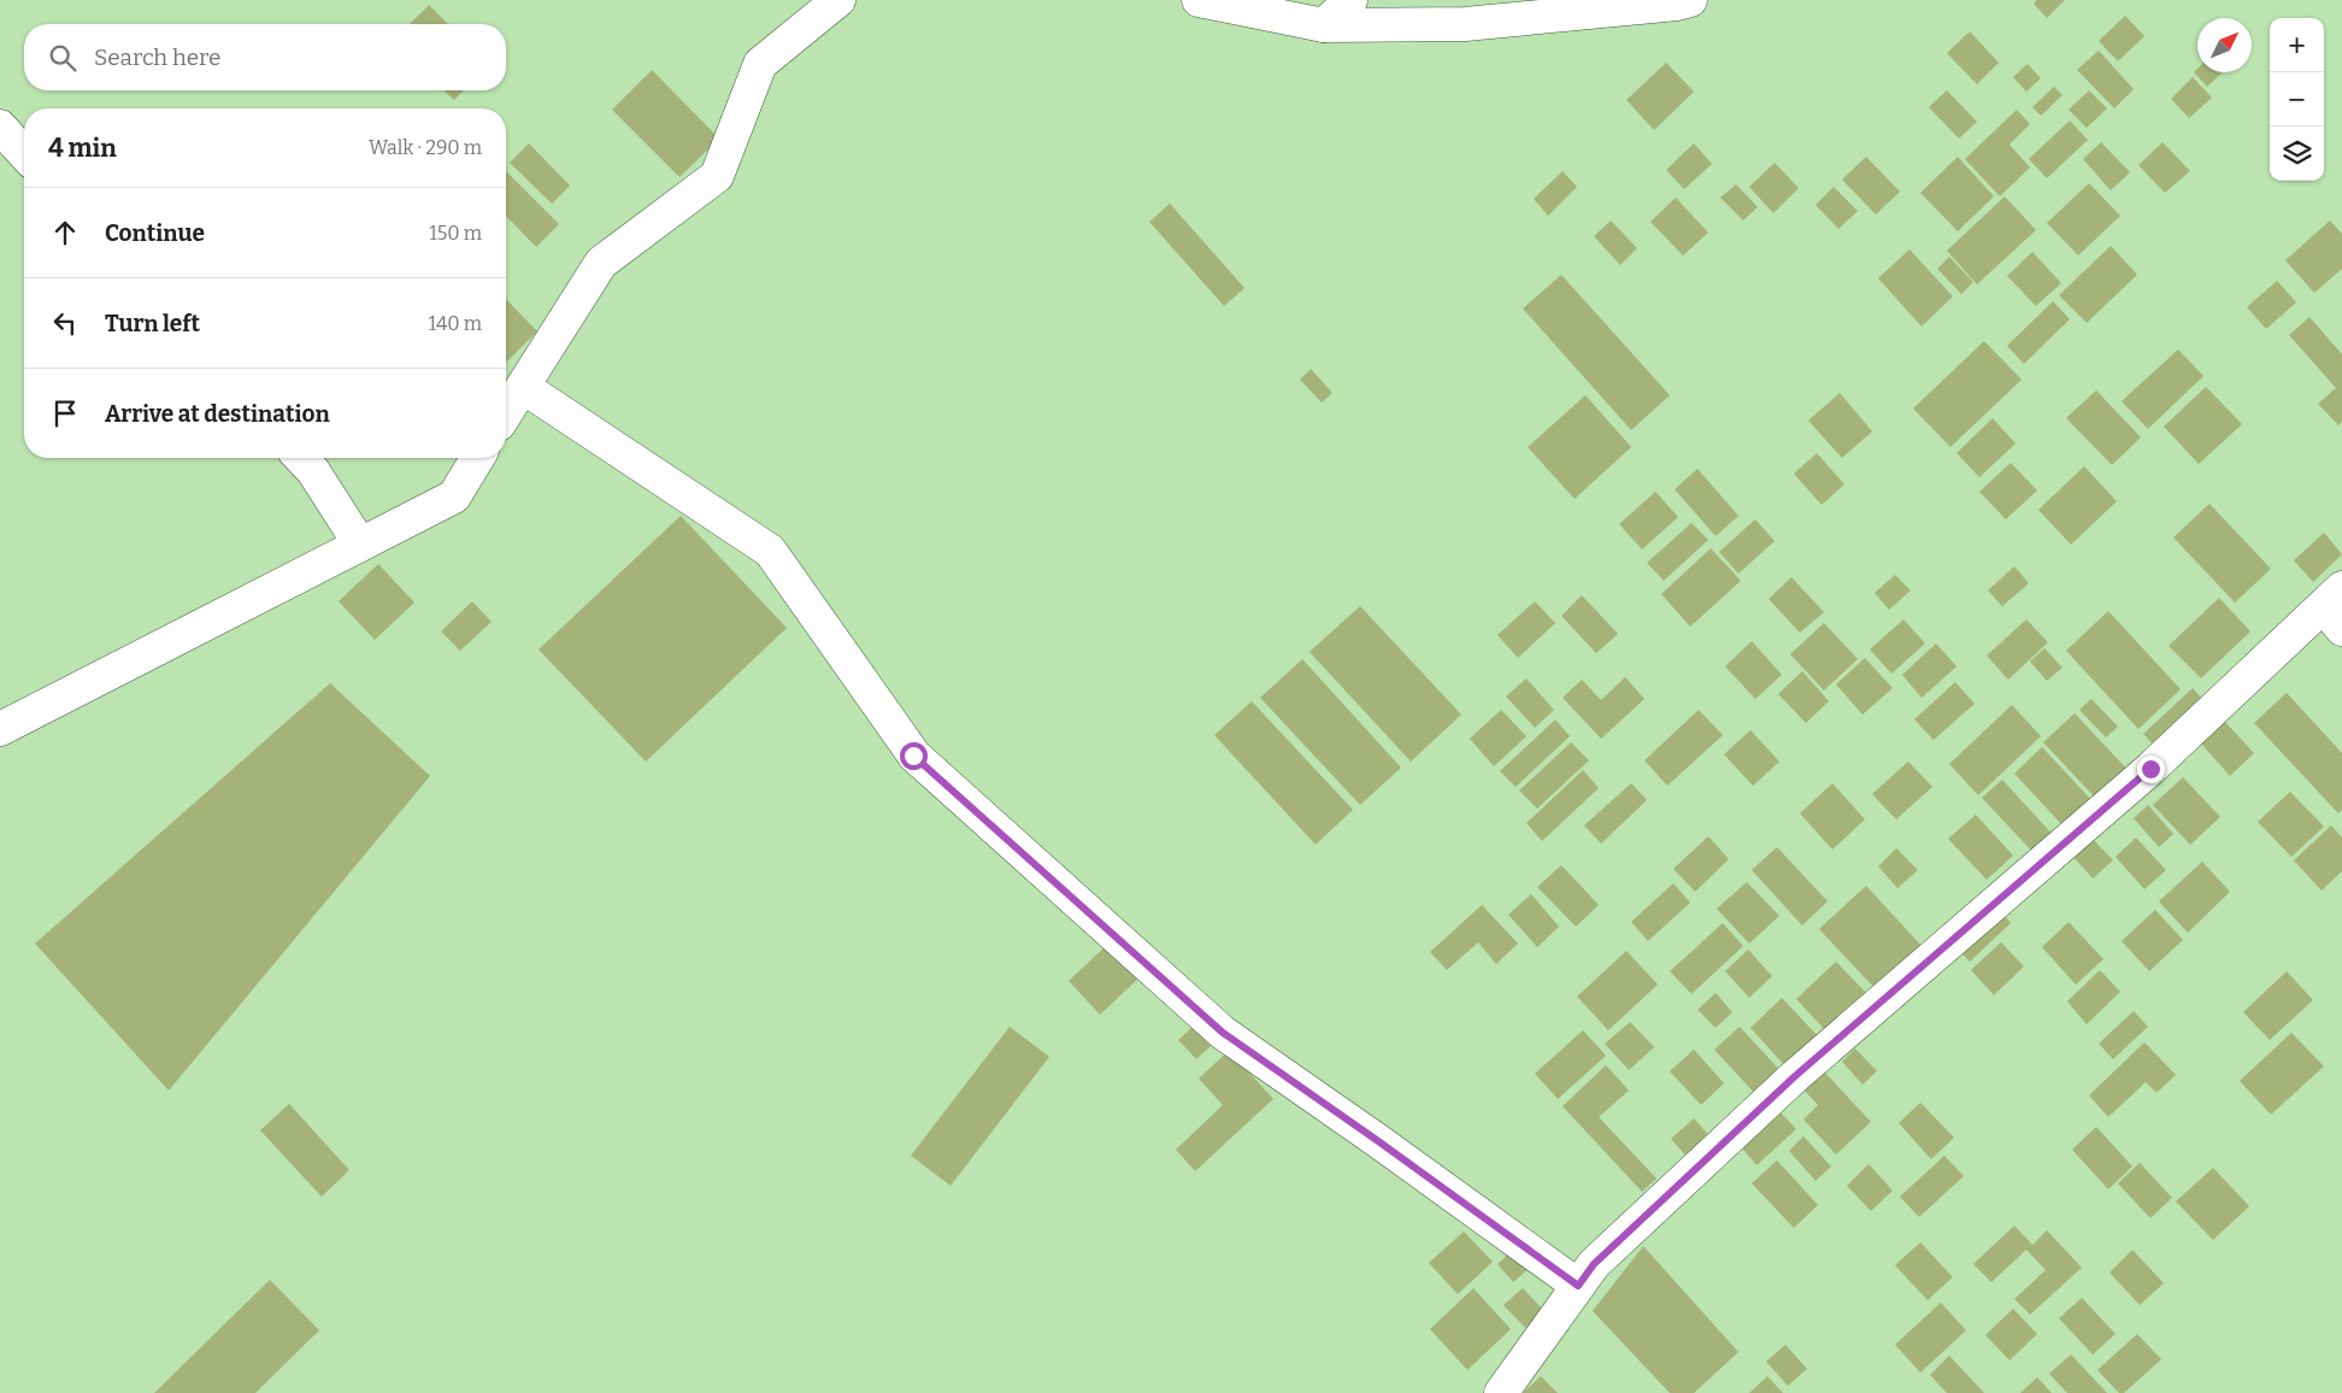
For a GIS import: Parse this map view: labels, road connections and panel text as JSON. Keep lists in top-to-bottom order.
{
  "north": "top right",
  "page": {
    "map_buttons": ["+", "−"],
    "search": "Search here",
    "heading": ["4 min", "Walk · 290 m"],
    "list": [
      ["Continue", "150 m"],
      ["Turn left", "140 m"],
      "Arrive at destination"
    ]
  }
}
